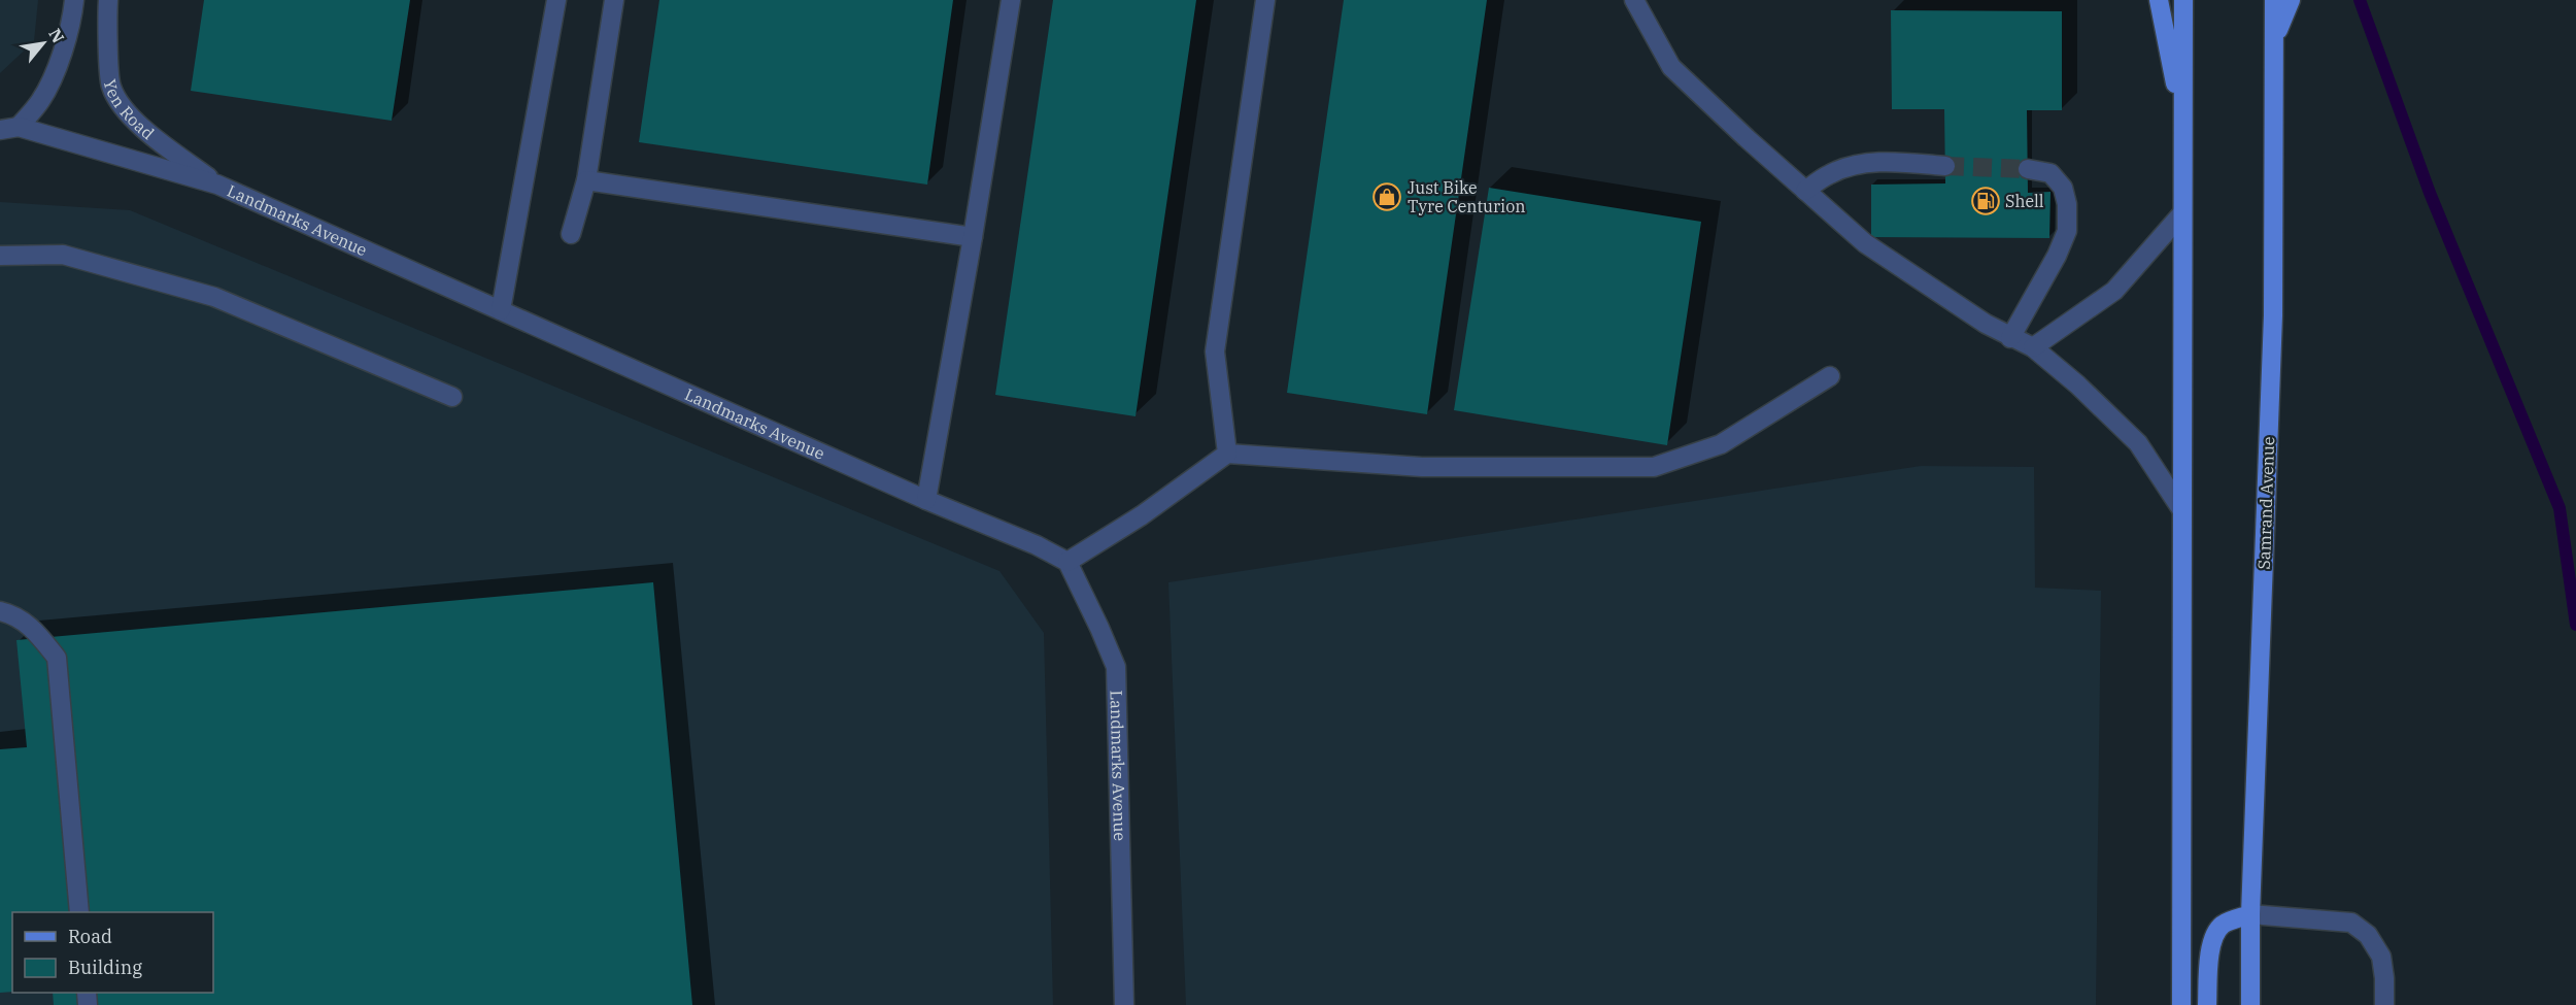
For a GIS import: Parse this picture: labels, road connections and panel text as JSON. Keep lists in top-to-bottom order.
{
  "streets": {
    "main road": ["Samrand Avenue"],
    "street": ["Yen Road", "Landmarks Avenue"]
  },
  "crossings": [
    ["Yen Road", "Landmarks Avenue"]
  ],
  "places": {
    "shop": ["Just Bike Tyre Centurion"],
    "fuel station": ["Shell"]
  },
  "legend": ["Road", "Building"],
  "north": "top right"
}
